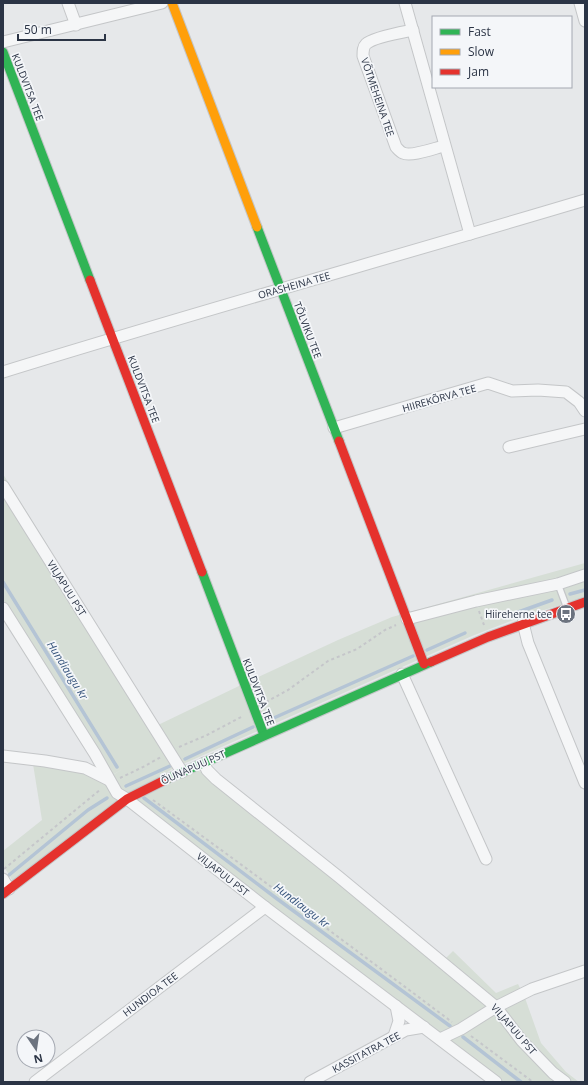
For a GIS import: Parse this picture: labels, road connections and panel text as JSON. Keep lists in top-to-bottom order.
{
  "streets": {
    "street": [
      "KULDVITSA TEE",
      "VÕTMEHEINA TEE",
      "ORASHEINA TEE",
      "TÕLVIKU TEE",
      "HIIREKÕRVA TEE",
      "VILJAPUU PST",
      "ÕUNAPUU PST",
      "HUNDIOA TEE",
      "KASSITATRA TEE"
    ]
  },
  "crossings": [
    ["KULDVITSA TEE", "ORASHEINA TEE"],
    ["KULDVITSA TEE", "ÕUNAPUU PST"],
    ["ORASHEINA TEE", "TÕLVIKU TEE"],
    ["TÕLVIKU TEE", "HIIREKÕRVA TEE"],
    ["TÕLVIKU TEE", "ÕUNAPUU PST"],
    ["VILJAPUU PST", "ÕUNAPUU PST"],
    ["VILJAPUU PST", "HUNDIOA TEE"],
    ["VILJAPUU PST", "KASSITATRA TEE"]
  ],
  "water": ["Hundiaugu kr"],
  "places": {
    "bus stop": ["Hiireherne tee"]
  },
  "legend": ["Fast", "Slow", "Jam"],
  "scale_bar": "50 m",
  "north": "bottom"
}
